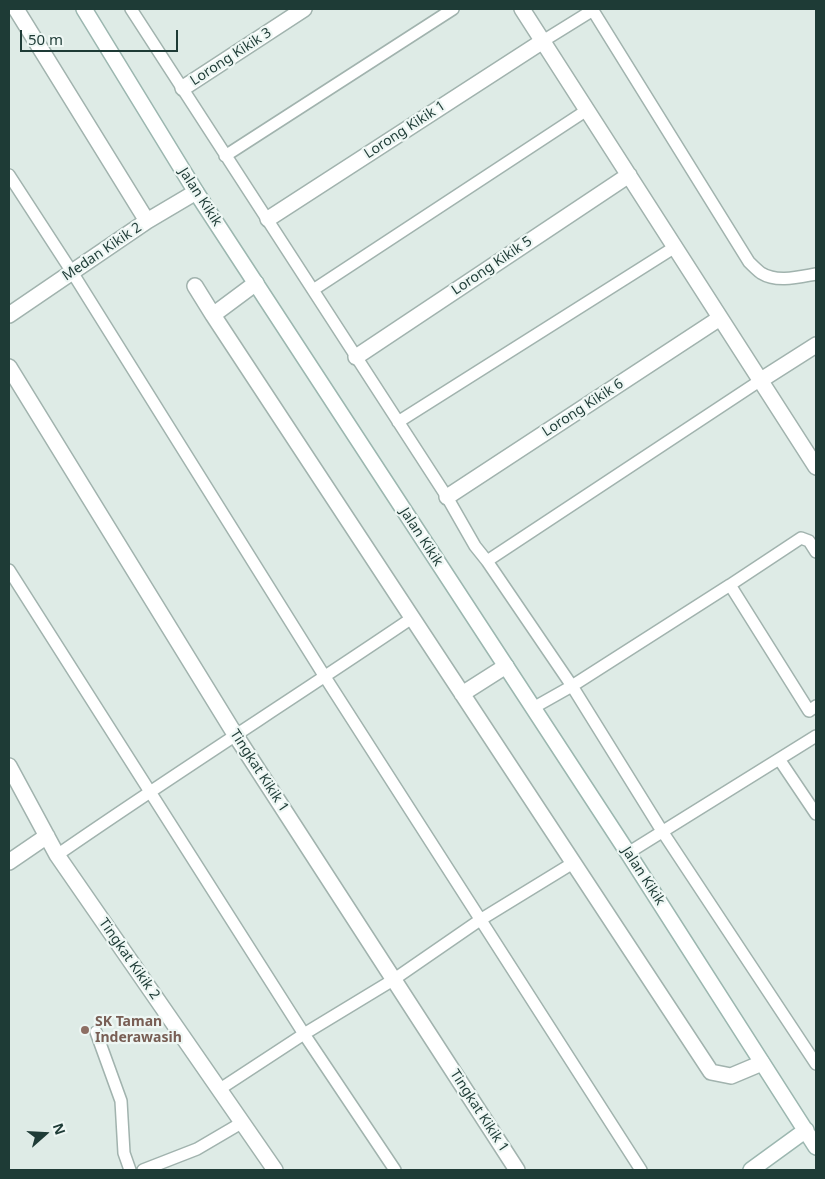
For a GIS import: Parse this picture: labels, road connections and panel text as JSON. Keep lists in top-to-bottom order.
{
  "streets": {
    "street": [
      "Lorong Kikik 3",
      "Lorong Kikik 1",
      "Jalan Kikik",
      "Medan Kikik 2",
      "Lorong Kikik 5",
      "Lorong Kikik 6",
      "Tingkat Kikik 1",
      "Tingkat Kikik 2"
    ]
  },
  "crossings": [
    ["Jalan Kikik", "Medan Kikik 2"]
  ],
  "places": ["SK Taman Inderawasih"],
  "scale_bar": "50 m",
  "north": "right"
}
